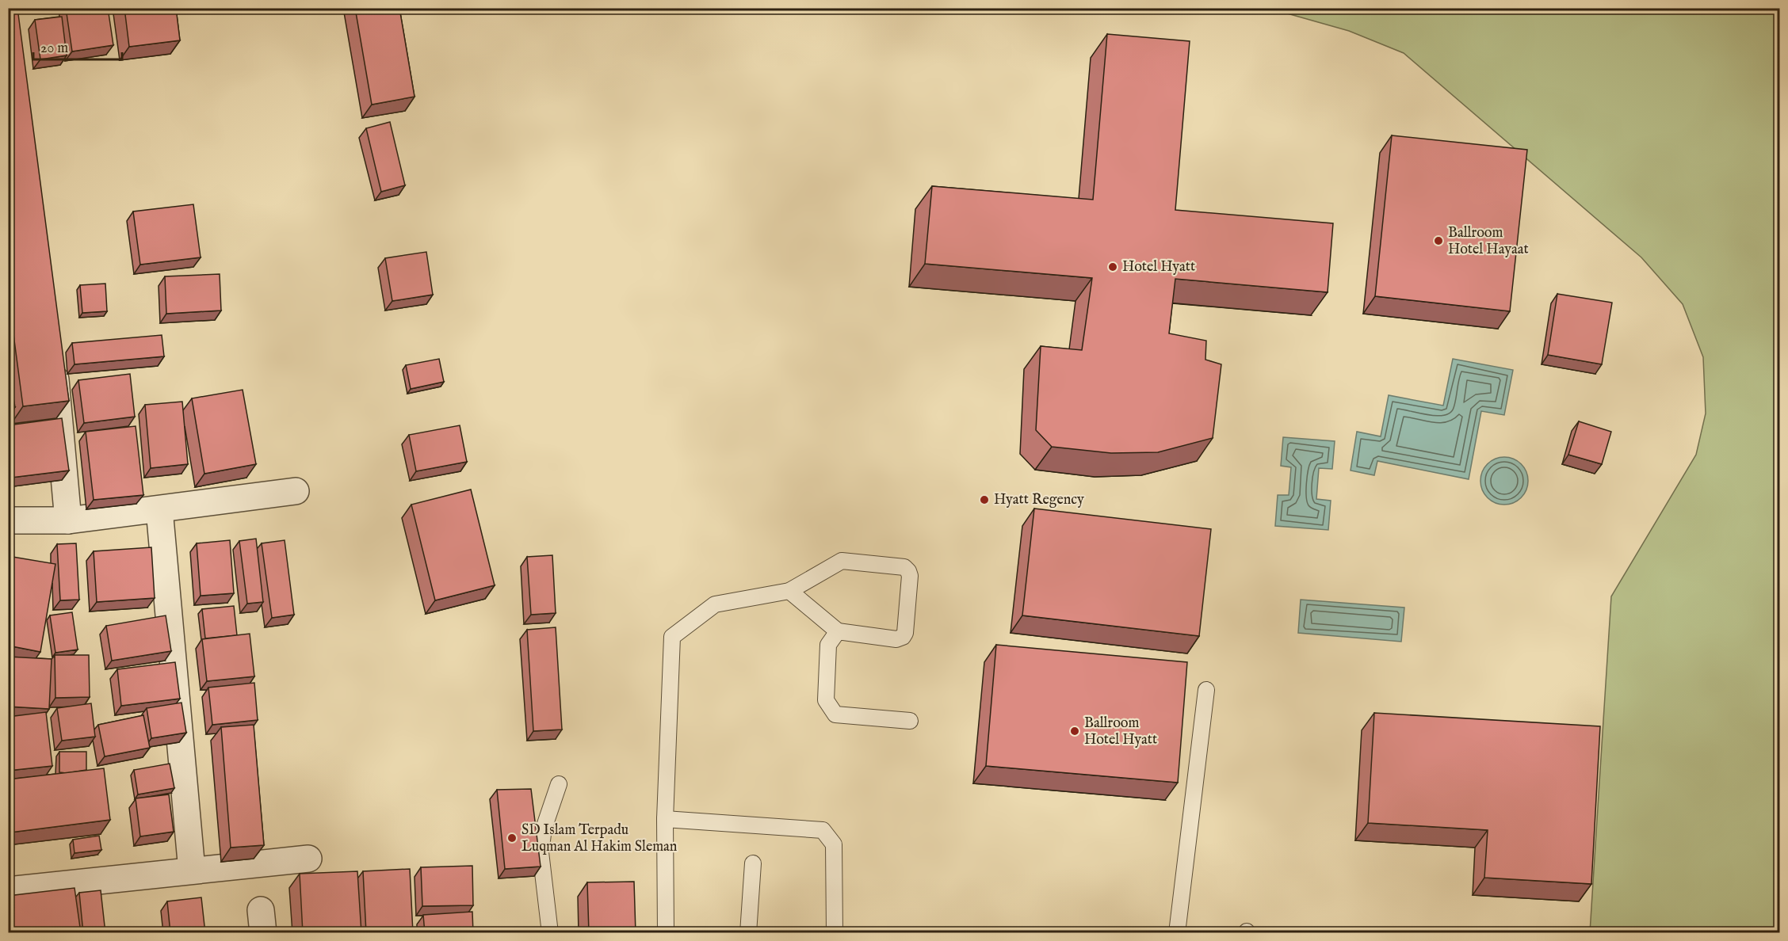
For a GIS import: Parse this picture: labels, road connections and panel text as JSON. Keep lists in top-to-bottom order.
{
  "places": [
    "Ballroom Hotel Hayaat",
    "Hotel Hyatt",
    "Hyatt Regency",
    "Ballroom Hotel Hyatt",
    "SD Islam Terpadu Luqman Al Hakim Sleman"
  ],
  "scale_bar": "20 m"
}
